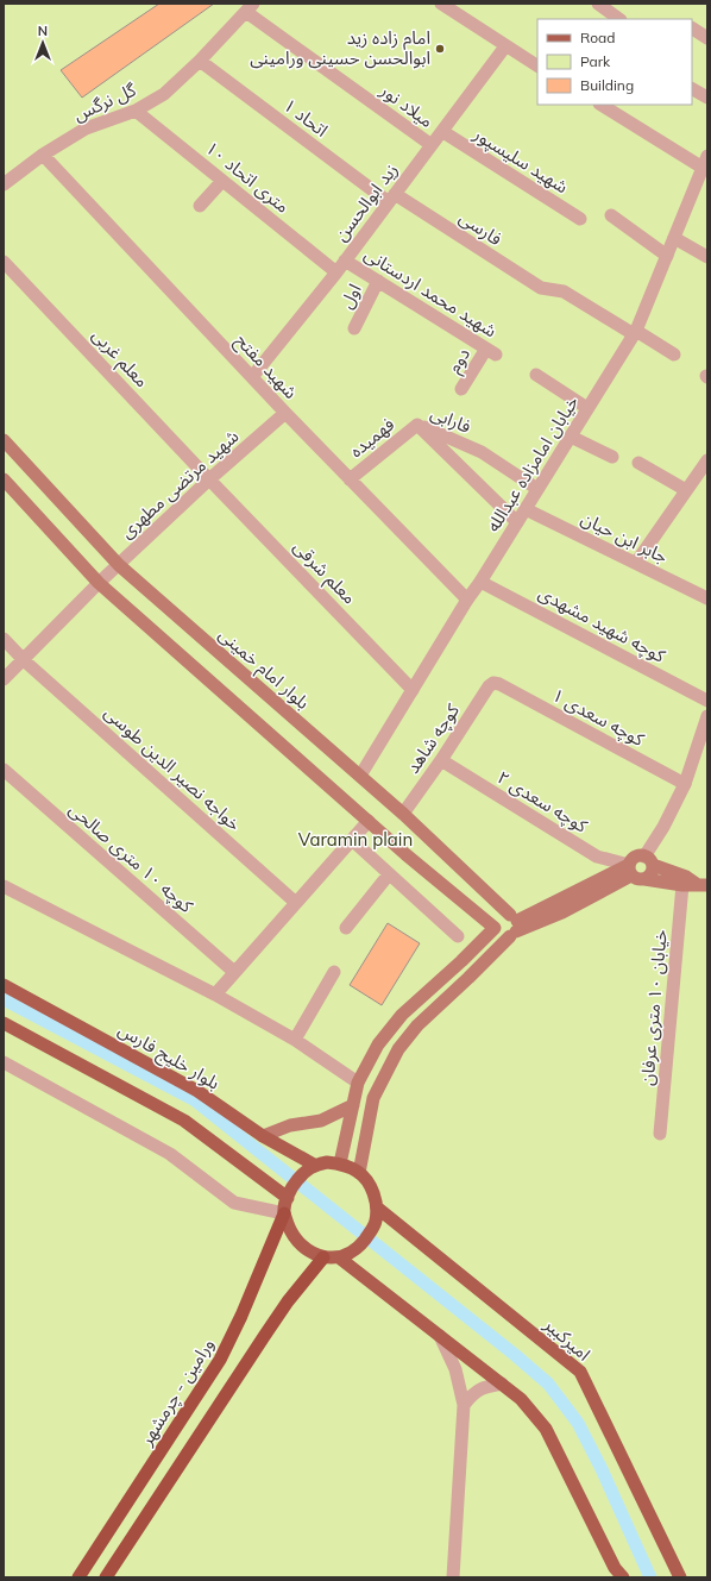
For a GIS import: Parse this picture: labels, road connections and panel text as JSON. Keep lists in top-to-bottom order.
{
  "streets": {
    "highway": ["ورامین - چرمشهر"],
    "main road": ["بلوار امام خمینی", "بلوار خلیج فارس", "امیرکبیر"],
    "street": [
      "گل نرگس",
      "میلاد نور",
      "اتحاد ۱",
      "شهید سلیسپور",
      "۱۰ متری اتحاد",
      "زید ابوالحسن",
      "فارسی",
      "شهید محمد اردستانی",
      "اول",
      "معلم غربی",
      "دوم",
      "شهید مفتح",
      "فارابی",
      "فهمیده",
      "خیابان امامزاده عبدالله",
      "شهید مرتضی مطهری",
      "جابر ابن حیان",
      "معلم شرقی",
      "کوچه شهید مشهدی",
      "کوچه سعدی ۱",
      "کوچه شاهد",
      "خواجه نصیر الدین طوسی",
      "کوچه سعدی ۲",
      "کوچه ۱۰ متری صالحی",
      "خیابان ۱۰ متری عرفان"
    ]
  },
  "crossings": [
    ["گل نرگس", "میلاد نور"],
    ["گل نرگس", "اتحاد ۱"],
    ["گل نرگس", "۱۰ متری اتحاد"],
    ["گل نرگس", "شهید مفتح"],
    ["میلاد نور", "زید ابوالحسن"],
    ["اتحاد ۱", "زید ابوالحسن"],
    ["اتحاد ۱", "فارسی"],
    ["شهید سلیسپور", "زید ابوالحسن"],
    ["۱۰ متری اتحاد", "زید ابوالحسن"],
    ["زید ابوالحسن", "فارسی"],
    ["زید ابوالحسن", "شهید محمد اردستانی"],
    ["زید ابوالحسن", "شهید مفتح"],
    ["فارسی", "خیابان امامزاده عبدالله"],
    ["شهید محمد اردستانی", "اول"],
    ["شهید محمد اردستانی", "دوم"],
    ["معلم غربی", "شهید مرتضی مطهری"],
    ["معلم غربی", "معلم شرقی"],
    ["شهید مفتح", "فهمیده"],
    ["شهید مفتح", "خیابان امامزاده عبدالله"],
    ["شهید مفتح", "شهید مرتضی مطهری"],
    ["فارابی", "فهمیده"],
    ["فارابی", "خیابان امامزاده عبدالله"],
    ["خیابان امامزاده عبدالله", "جابر ابن حیان"],
    ["خیابان امامزاده عبدالله", "معلم شرقی"],
    ["خیابان امامزاده عبدالله", "کوچه شهید مشهدی"],
    ["خیابان امامزاده عبدالله", "بلوار امام خمینی"],
    ["شهید مرتضی مطهری", "معلم شرقی"],
    ["شهید مرتضی مطهری", "بلوار امام خمینی"],
    ["شهید مرتضی مطهری", "خواجه نصیر الدین طوسی"],
    ["بلوار امام خمینی", "کوچه شاهد"],
    ["کوچه سعدی ۱", "کوچه شاهد"],
    ["کوچه شاهد", "کوچه سعدی ۲"],
    ["بلوار خلیج فارس", "امیرکبیر"],
    ["بلوار خلیج فارس", "ورامین - چرمشهر"],
    ["امیرکبیر", "ورامین - چرمشهر"]
  ],
  "parks": ["Varamin plain"],
  "places": ["امام زاده زید ابوالحسن حسینی ورامینی"],
  "legend": ["Road", "Park", "Building"],
  "north": "top"
}
